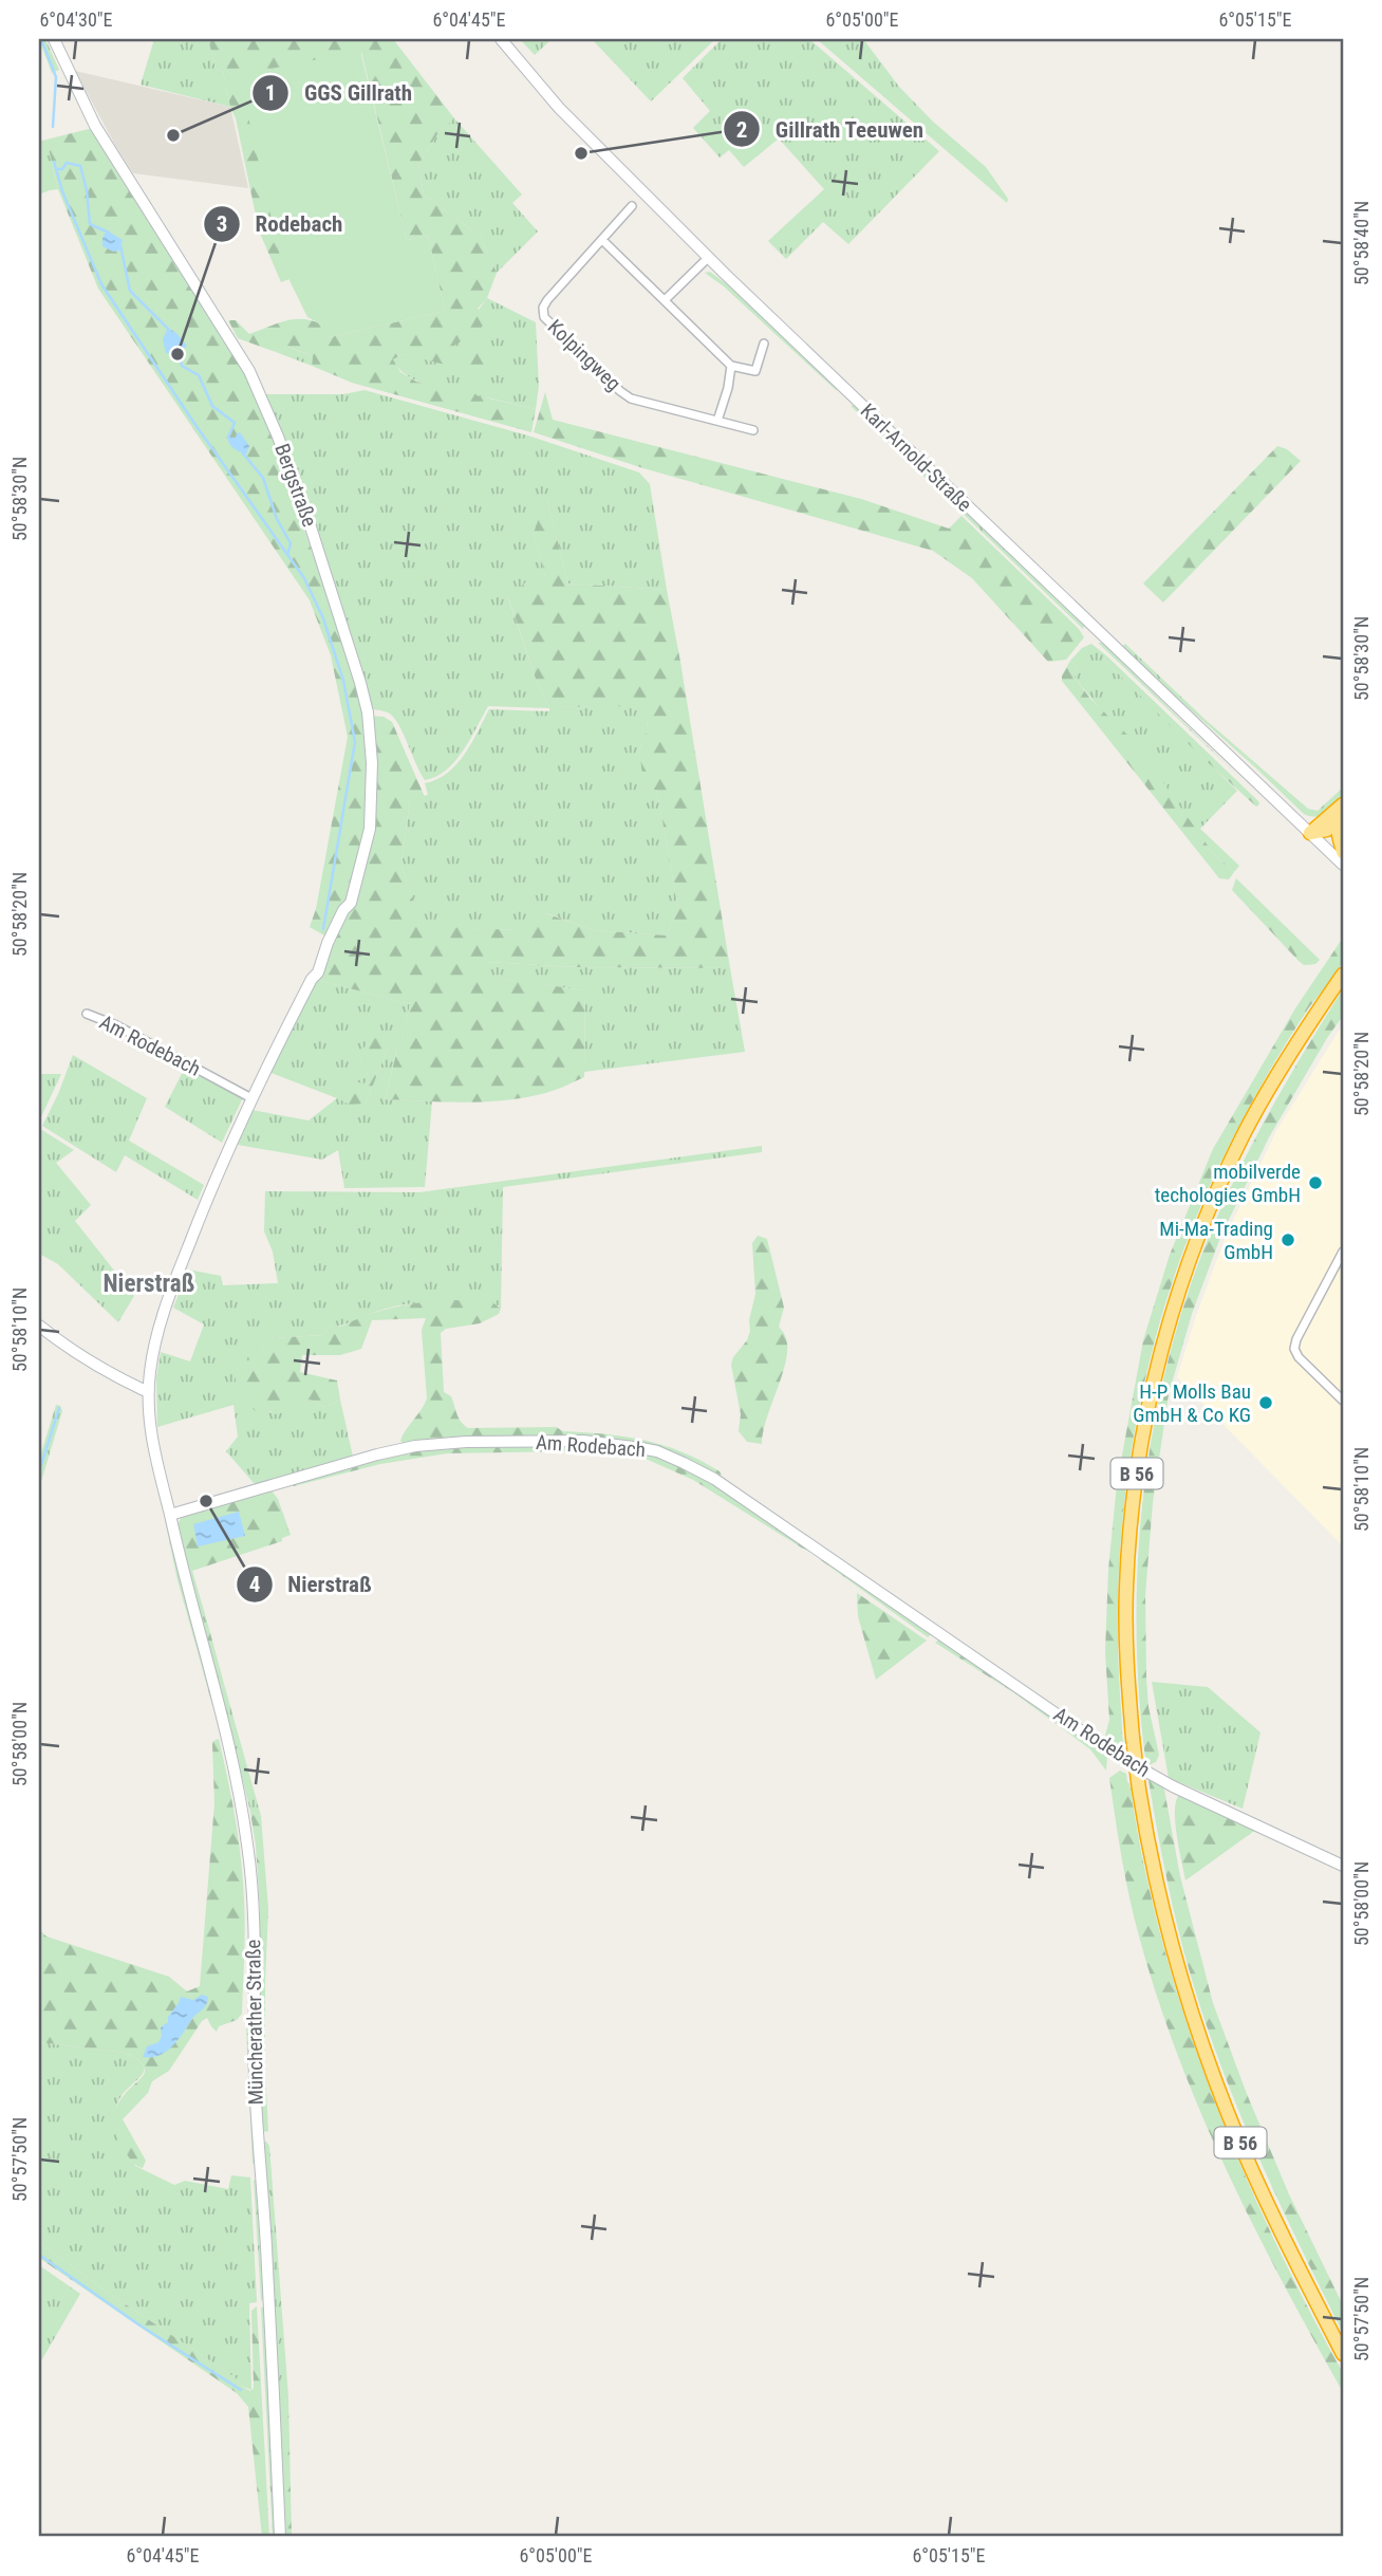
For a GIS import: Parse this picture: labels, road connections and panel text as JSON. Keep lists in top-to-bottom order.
{
  "streets": {
    "highway": ["B 56"],
    "street": [
      "Kolpingweg",
      "Karl-Arnold-Straße",
      "Bergstraße",
      "Am Rodebach",
      "Müncherather Straße"
    ]
  },
  "crossings": [
    ["Bergstraße", "Am Rodebach"],
    ["Am Rodebach", "Müncherather Straße"]
  ],
  "districts": ["Nierstraß"],
  "places": [
    "GGS Gillrath",
    "Gillrath Teeuwen",
    "Rodebach",
    "mobilverde techologies GmbH",
    "Mi-Ma-Trading GmbH",
    "H-P Molls Bau GmbH & Co KG",
    "Nierstraß"
  ],
  "coordinates": [
    "6°04'30\"E",
    "6°04'45\"E",
    "6°05'00\"E",
    "6°05'15\"E",
    "50°58'40\"N",
    "50°58'30\"N",
    "50°58'20\"N",
    "50°58'10\"N",
    "50°58'00\"N",
    "50°57'50\"N"
  ]
}
